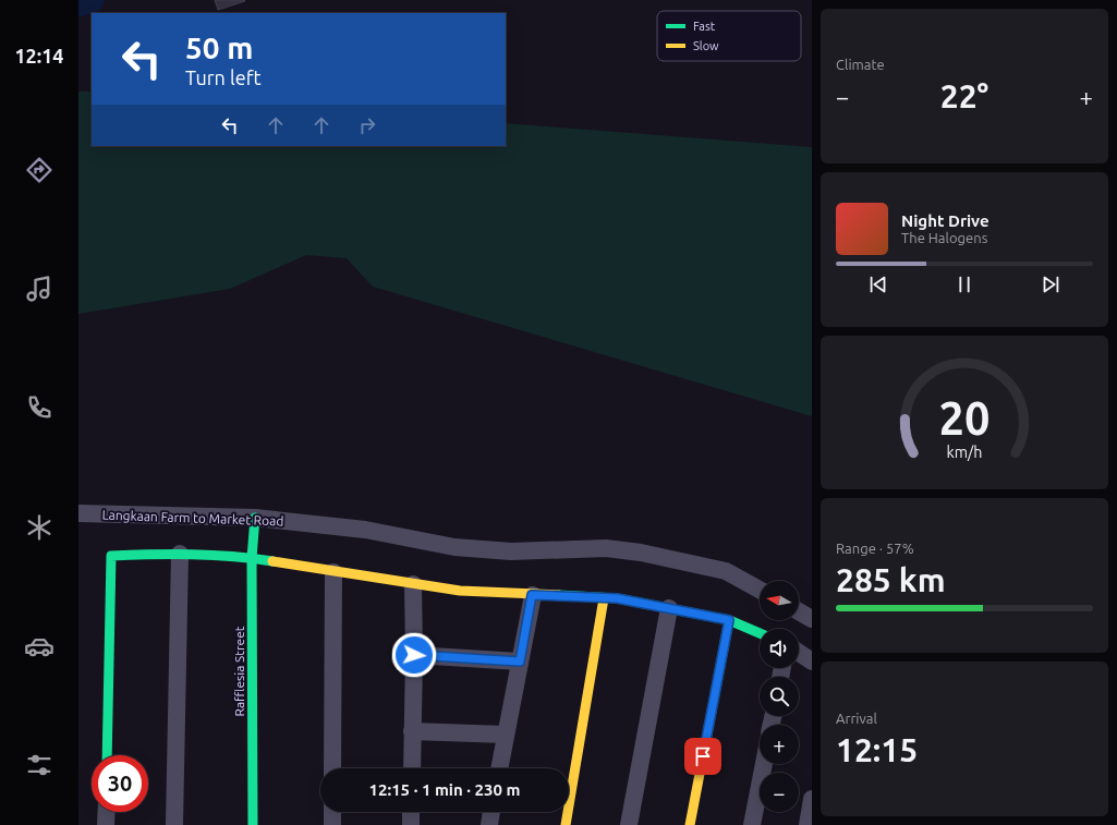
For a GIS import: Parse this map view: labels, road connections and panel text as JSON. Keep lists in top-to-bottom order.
{
  "streets": {
    "street": ["Langkaan Farm to Market Road", "Rafflesia Street"]
  },
  "crossings": [
    ["Langkaan Farm to Market Road", "Rafflesia Street"]
  ],
  "legend": ["Fast", "Slow"],
  "north": "left",
  "page": {
    "tabs": "12:14",
    "tile": [
      "Climate",
      ["Range · 57%", "285 km"],
      ["Arrival", "12:15"]
    ],
    "turn": ["50 m", "Turn left"],
    "heat": ["−", "22°", "+"],
    "song": ["Night Drive", "The Halogens"],
    "map_buttons": ["+", "−"],
    "limit": "30",
    "trip": "12:15 · 1 min · 230 m",
    "gauge": ["20", "km/h"]
  }
}
